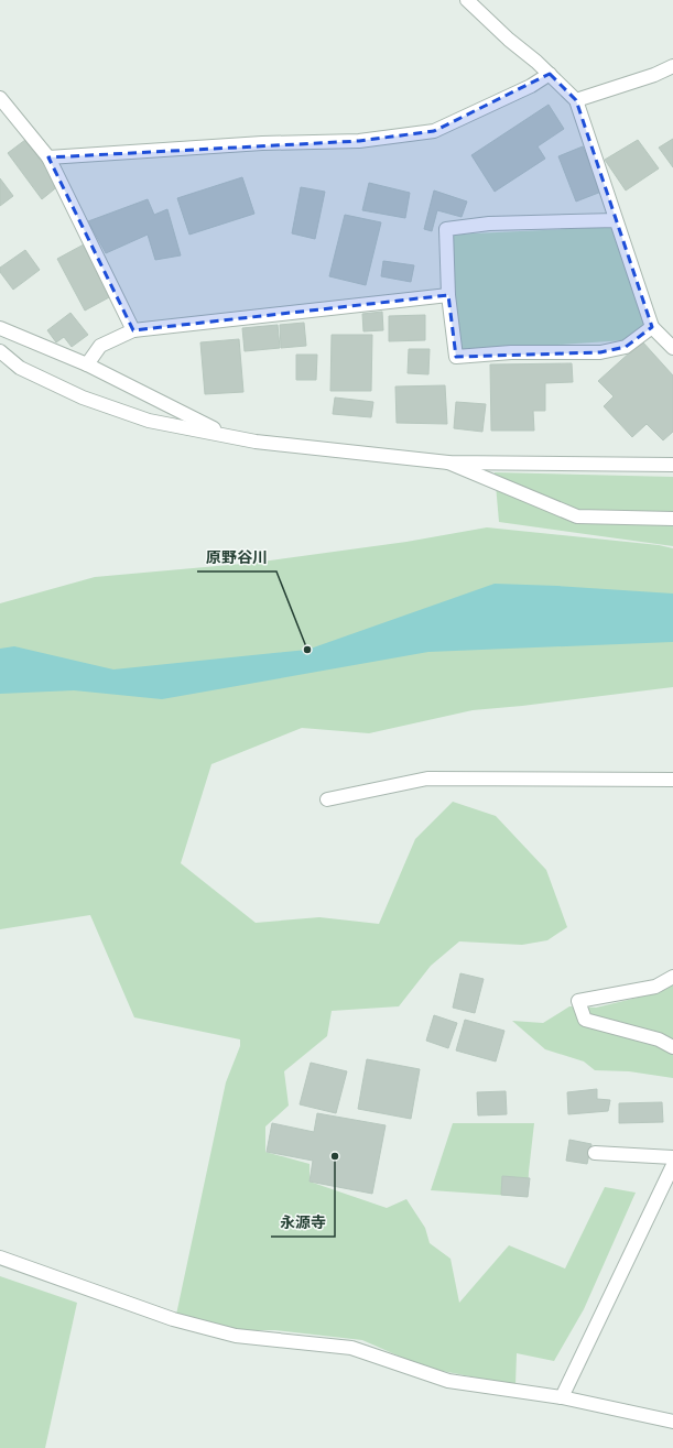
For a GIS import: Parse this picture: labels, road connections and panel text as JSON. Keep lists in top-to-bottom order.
{
  "places": ["原野谷川", "永源寺"]
}
